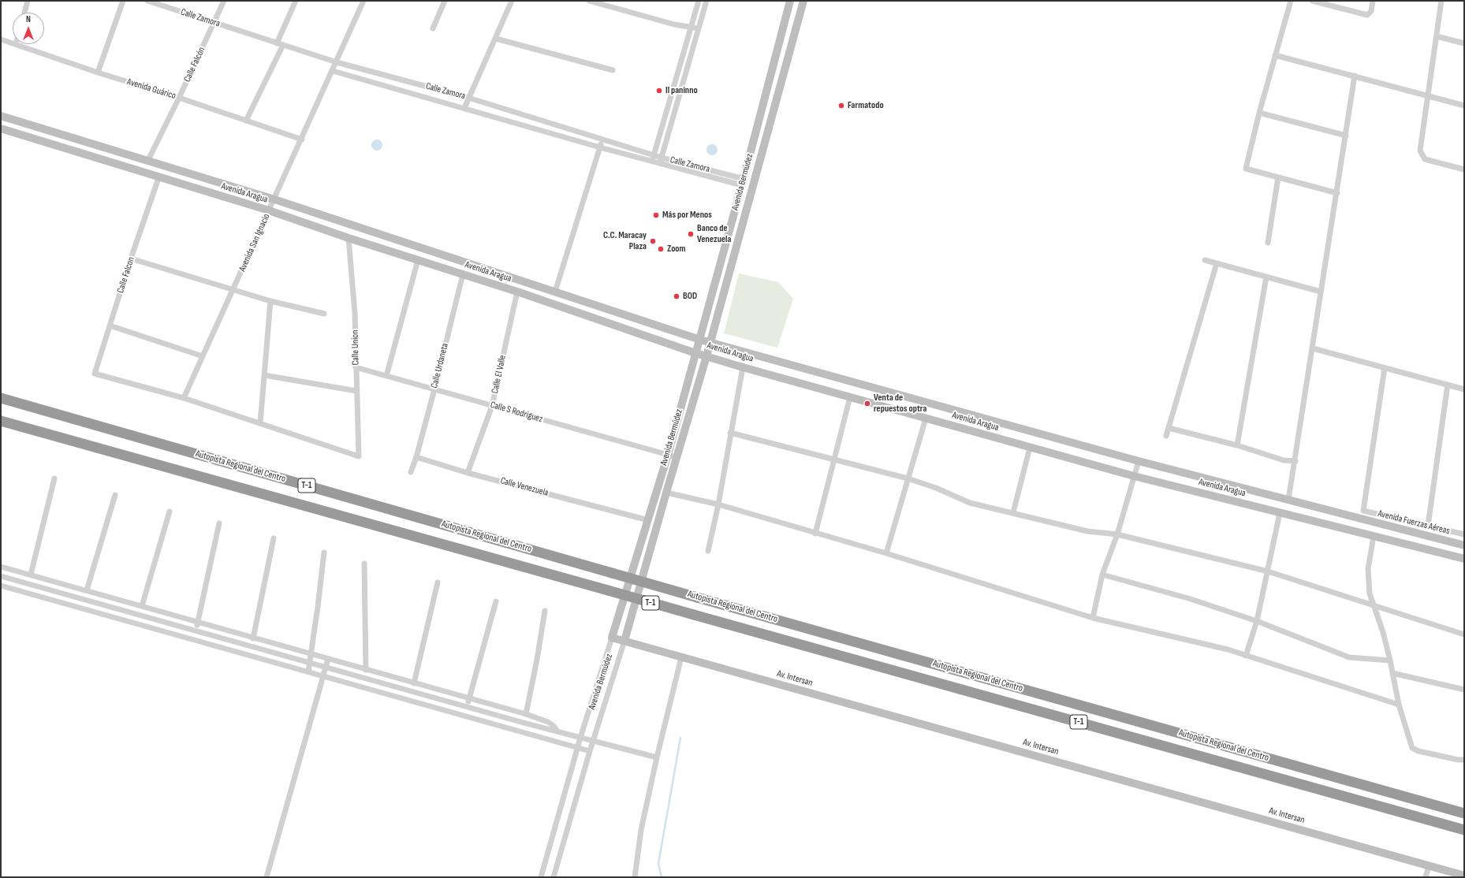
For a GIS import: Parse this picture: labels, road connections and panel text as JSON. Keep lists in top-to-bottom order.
{
  "streets": {
    "highway": ["Autopista Regional del Centro", "T-1"],
    "street": [
      "Calle Zamora",
      "Calle Falcón",
      "Avenida Guárico",
      "Avenida Bermúdez",
      "Avenida Aragua",
      "Avenida San Ignacio",
      "Calle Falcon",
      "Calle Union",
      "Calle Urdaneta",
      "Calle El Valle",
      "Calle S Rodriguez",
      "Calle Venezuela",
      "Avenida Fuerzas Aéreas",
      "Av. Intersan"
    ]
  },
  "crossings": [
    ["Calle Zamora", "Calle Falcón"],
    ["Calle Zamora", "Avenida Bermúdez"],
    ["Calle Zamora", "Avenida San Ignacio"],
    ["Calle Falcón", "Avenida Guárico"],
    ["Calle Falcón", "Avenida Aragua"],
    ["Avenida Guárico", "Avenida San Ignacio"],
    ["Avenida Bermúdez", "Avenida Aragua"],
    ["Avenida Bermúdez", "Calle S Rodriguez"],
    ["Avenida Bermúdez", "Calle Venezuela"],
    ["Avenida Bermúdez", "Av. Intersan"],
    ["Avenida Aragua", "Avenida San Ignacio"],
    ["Avenida Aragua", "Calle Falcon"],
    ["Avenida Aragua", "Calle Union"],
    ["Avenida Aragua", "Calle Urdaneta"],
    ["Avenida Aragua", "Calle El Valle"],
    ["Avenida San Ignacio", "Calle Falcon"],
    ["Calle Union", "Calle S Rodriguez"],
    ["Calle Urdaneta", "Calle S Rodriguez"],
    ["Calle Urdaneta", "Calle Venezuela"],
    ["Calle El Valle", "Calle S Rodriguez"],
    ["Calle El Valle", "Calle Venezuela"]
  ],
  "places": [
    "Il paninno",
    "Farmatodo",
    "Más por Menos",
    "Banco de Venezuela",
    "C.C. Maracay Plaza",
    "Zoom",
    "BOD",
    "Venta de repuestos optra"
  ],
  "north": "top"
}
